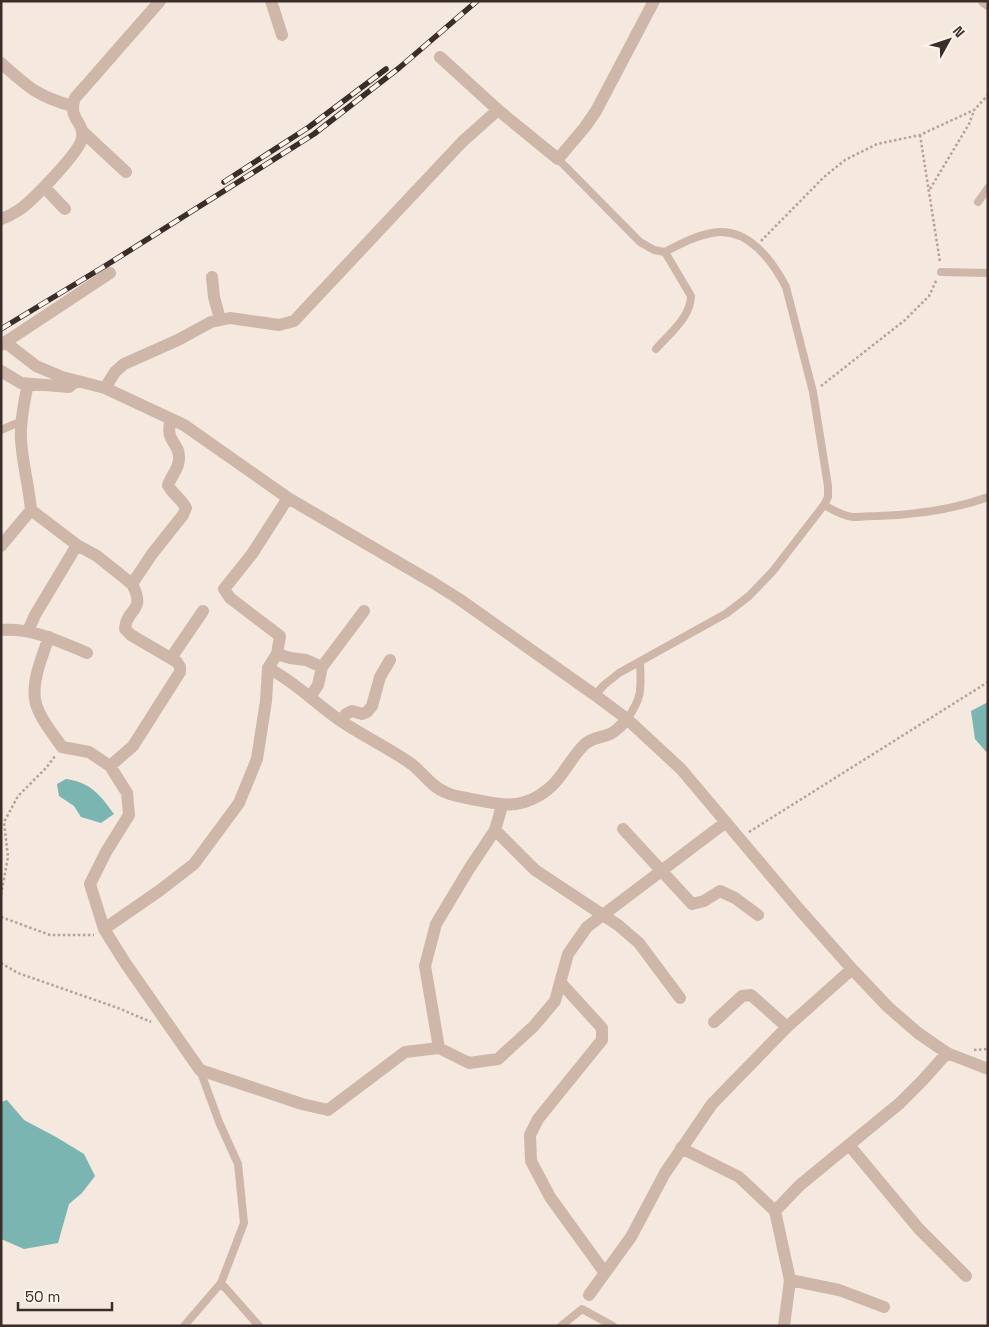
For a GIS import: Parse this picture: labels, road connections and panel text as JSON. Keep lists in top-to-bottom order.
{
  "scale_bar": "50 m",
  "north": "top right"
}
